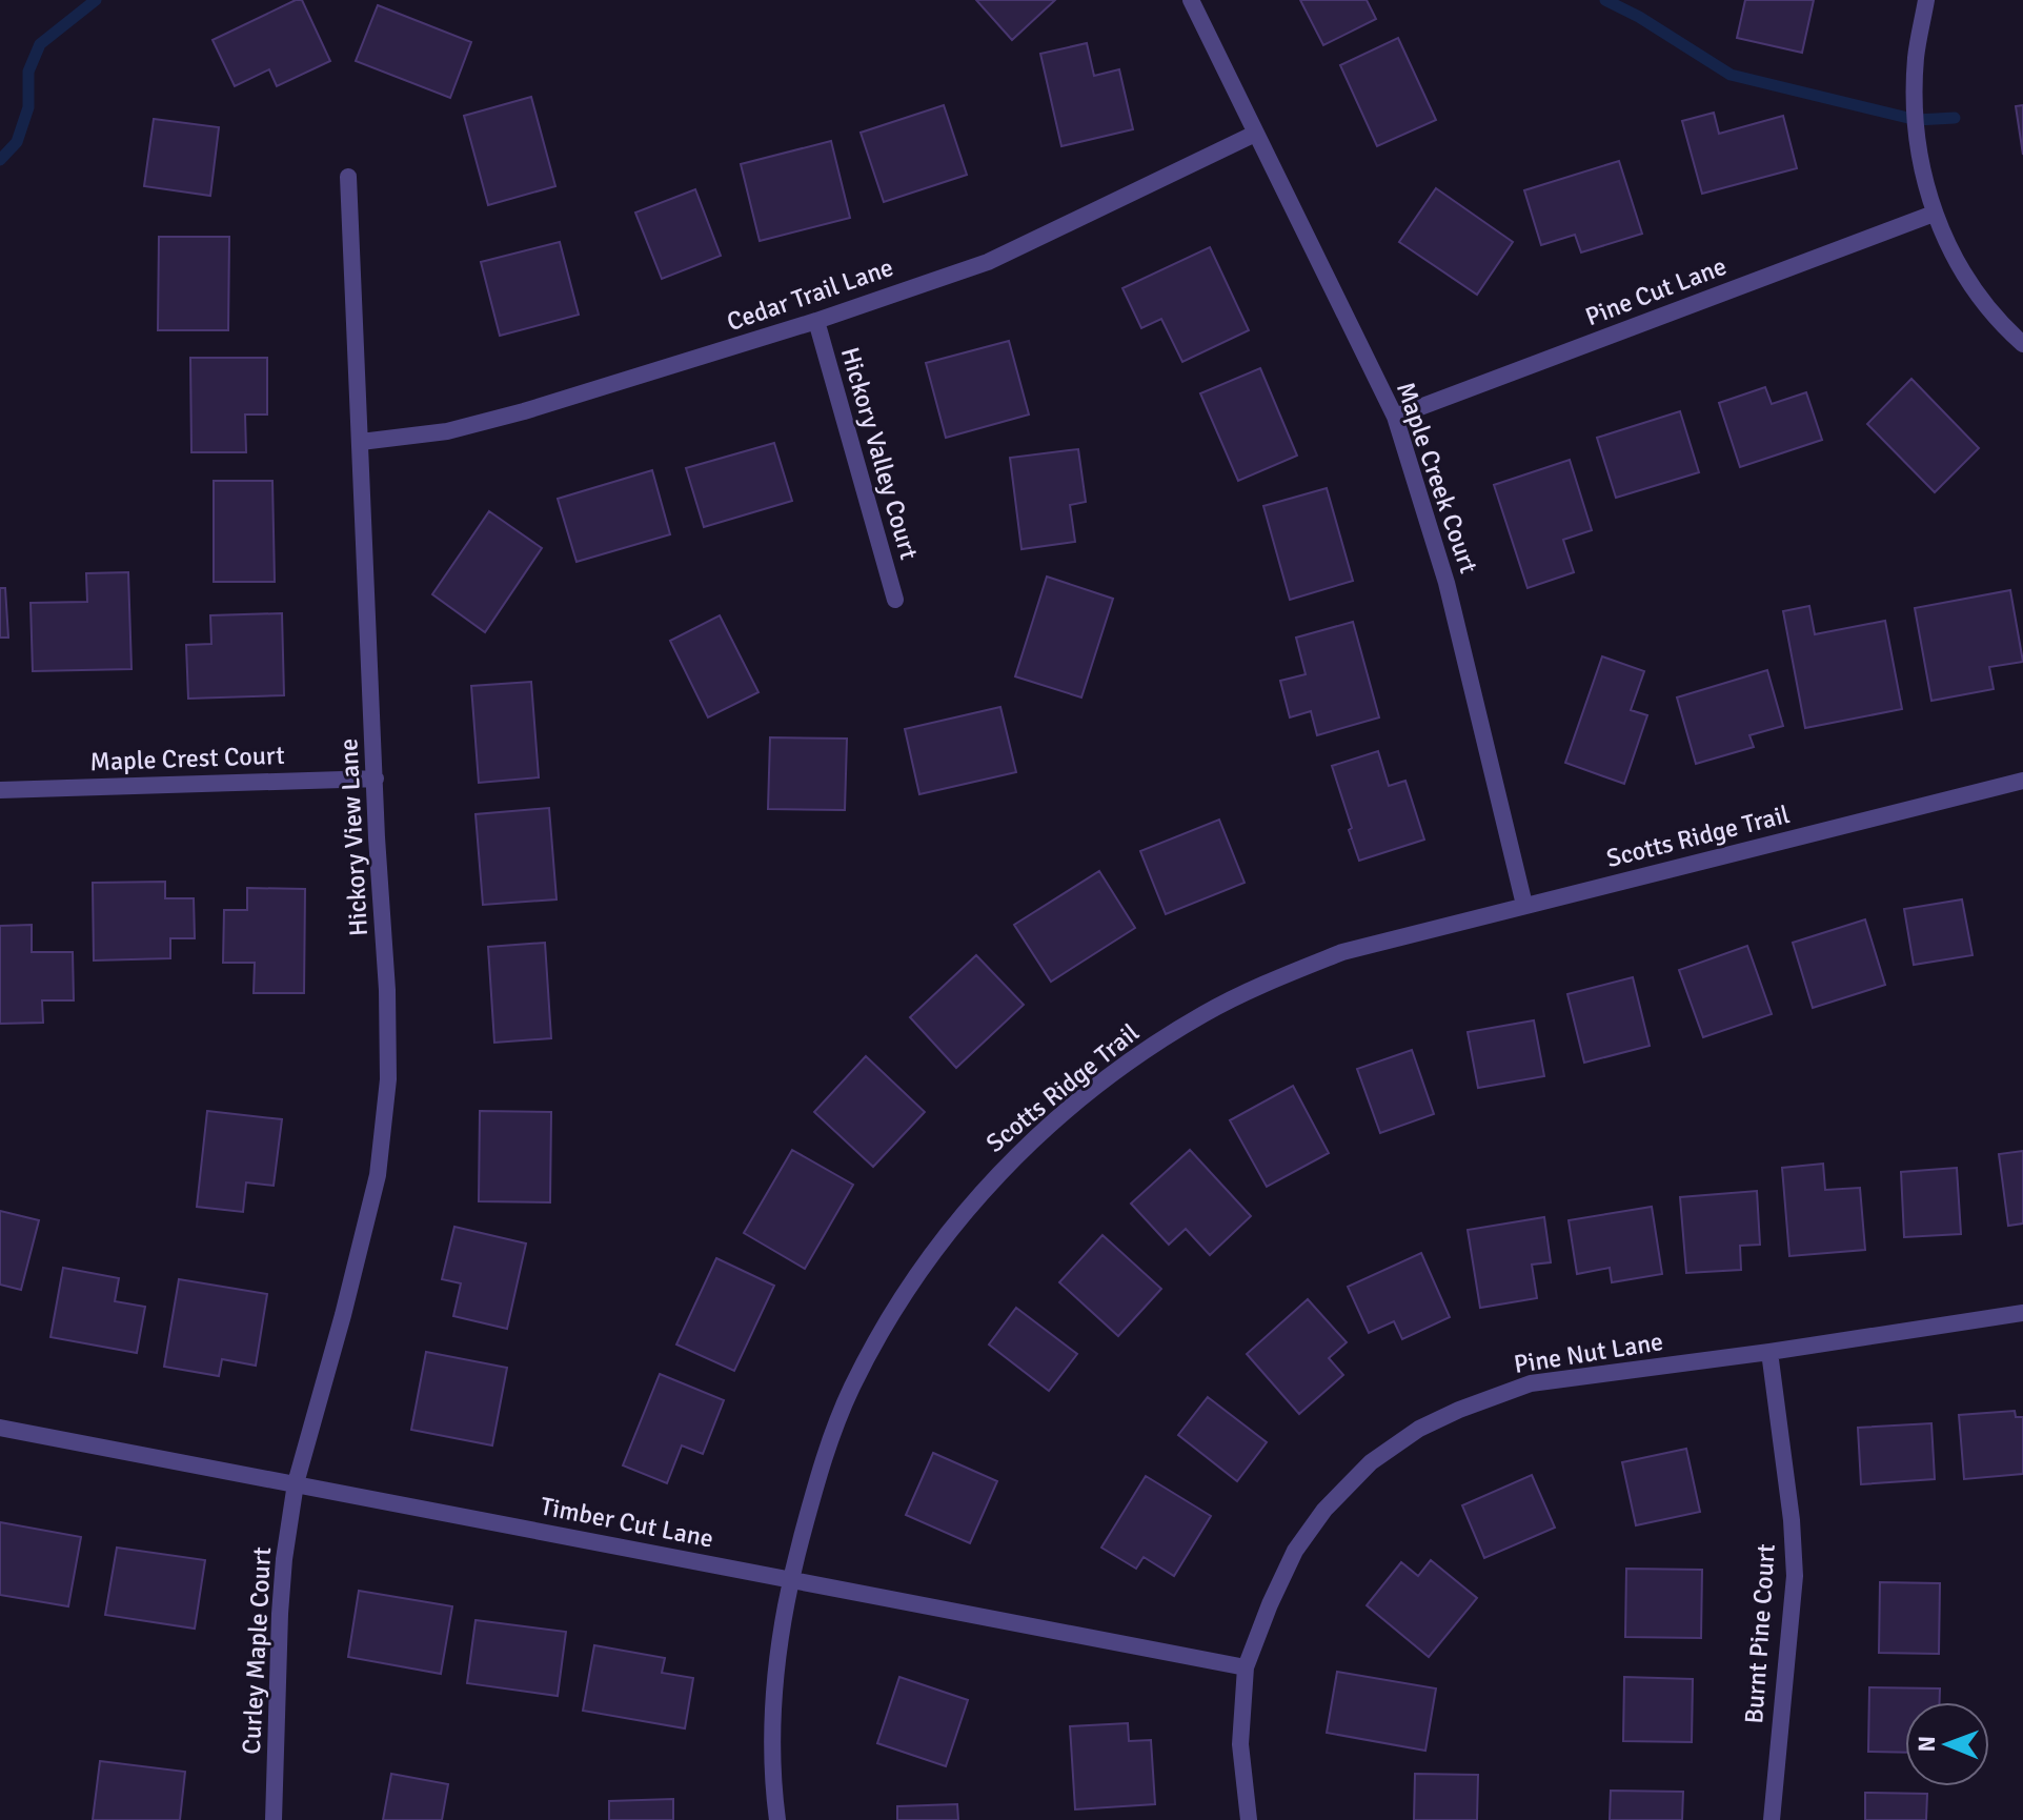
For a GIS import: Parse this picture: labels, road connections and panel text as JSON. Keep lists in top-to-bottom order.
{
  "streets": {
    "street": [
      "Pine Cut Lane",
      "Cedar Trail Lane",
      "Hickory Valley Court",
      "Maple Creek Court",
      "Maple Crest Court",
      "Scotts Ridge Trail",
      "Hickory View Lane",
      "Pine Nut Lane",
      "Timber Cut Lane",
      "Burnt Pine Court",
      "Curley Maple Court"
    ]
  },
  "crossings": [
    ["Pine Cut Lane", "Maple Creek Court"],
    ["Cedar Trail Lane", "Hickory Valley Court"],
    ["Cedar Trail Lane", "Maple Creek Court"],
    ["Cedar Trail Lane", "Hickory View Lane"],
    ["Maple Creek Court", "Scotts Ridge Trail"],
    ["Maple Crest Court", "Hickory View Lane"],
    ["Scotts Ridge Trail", "Timber Cut Lane"],
    ["Hickory View Lane", "Timber Cut Lane"],
    ["Hickory View Lane", "Curley Maple Court"],
    ["Pine Nut Lane", "Timber Cut Lane"],
    ["Pine Nut Lane", "Burnt Pine Court"],
    ["Timber Cut Lane", "Curley Maple Court"]
  ],
  "north": "left"
}
